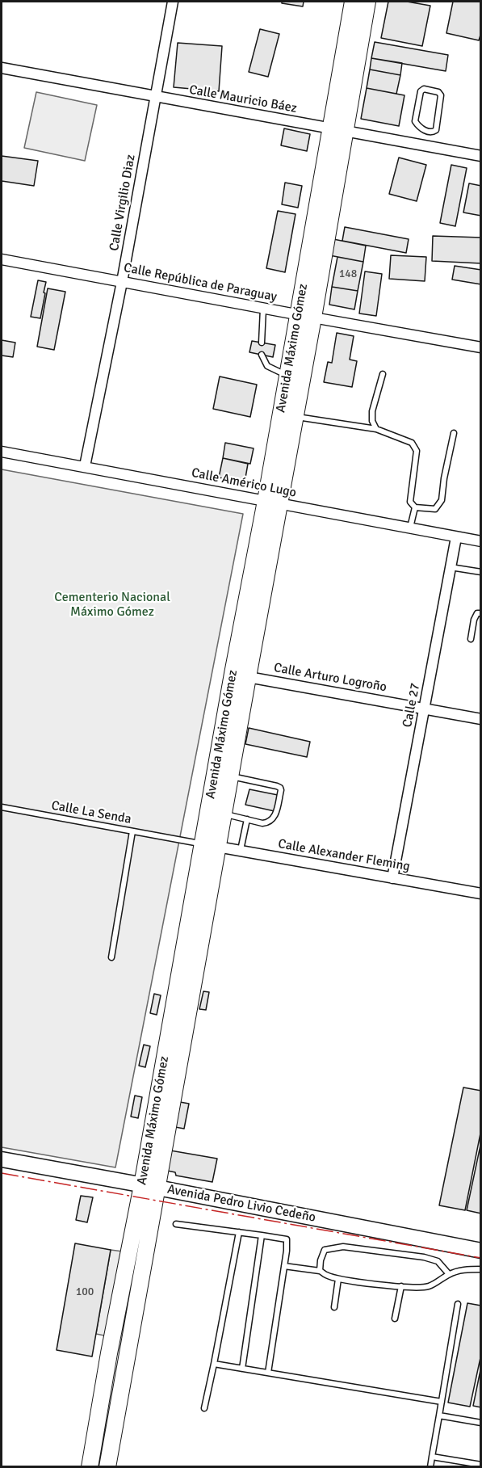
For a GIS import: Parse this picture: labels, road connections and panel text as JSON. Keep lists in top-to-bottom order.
{
  "streets": {
    "main road": ["Avenida Máximo Gómez", "Avenida Pedro Livio Cedeño"],
    "street": [
      "Calle Mauricio Báez",
      "Calle Virgilio Diaz",
      "Calle República de Paraguay",
      "Calle Américo Lugo",
      "Calle Arturo Logroño",
      "Calle 27",
      "Calle Alexander Fleming"
    ],
    "lane": ["Calle La Senda"]
  },
  "crossings": [
    ["Calle Mauricio Báez", "Calle Virgilio Diaz"],
    ["Calle Mauricio Báez", "Avenida Máximo Gómez"],
    ["Calle Virgilio Diaz", "Calle República de Paraguay"],
    ["Calle Virgilio Diaz", "Calle Américo Lugo"],
    ["Calle República de Paraguay", "Avenida Máximo Gómez"],
    ["Avenida Máximo Gómez", "Calle Américo Lugo"],
    ["Avenida Máximo Gómez", "Calle Arturo Logroño"],
    ["Avenida Máximo Gómez", "Calle La Senda"],
    ["Avenida Máximo Gómez", "Calle Alexander Fleming"],
    ["Avenida Máximo Gómez", "Avenida Pedro Livio Cedeño"],
    ["Calle Américo Lugo", "Calle 27"],
    ["Calle Arturo Logroño", "Calle 27"],
    ["Calle 27", "Calle Alexander Fleming"],
    ["Calle La Senda", "Calle Alexander Fleming"]
  ],
  "parks": ["Cementerio Nacional Máximo Gómez"],
  "house_numbers": ["148", "100"]
}
